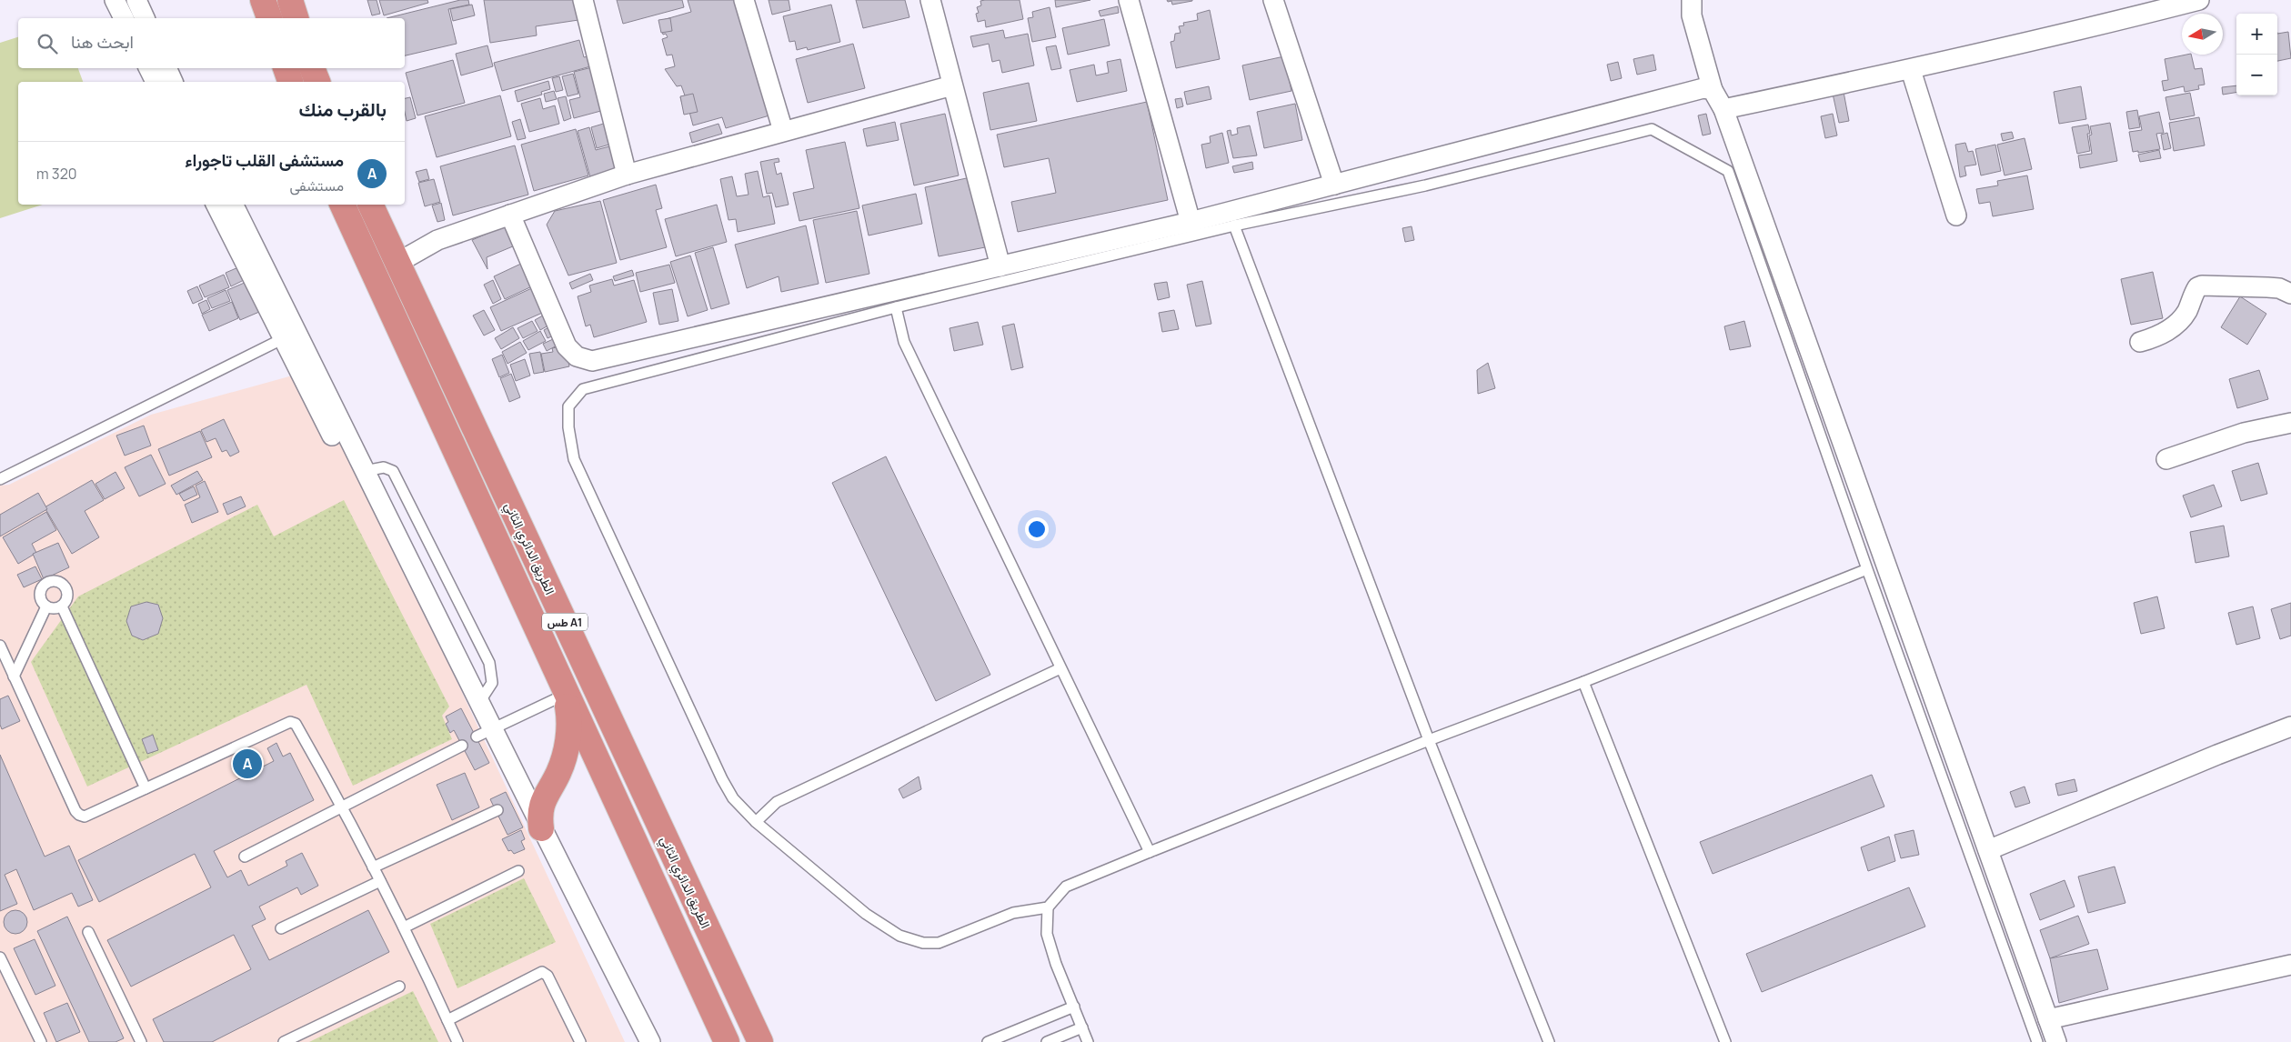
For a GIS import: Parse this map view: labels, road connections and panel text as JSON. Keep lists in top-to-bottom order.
{
  "streets": {
    "highway": ["الطريق الدائري الثاني", "طس A1"]
  },
  "north": "left",
  "page": {
    "map_buttons": ["+", "−"],
    "search": "ابحث هنا",
    "heading": "بالقرب منك",
    "list": [
      {
        "mark": "A",
        "name": "مستشفى القلب تاجوراء",
        "note": "مستشفى",
        "value": "320 m"
      }
    ],
    "pins": "A"
  }
}
